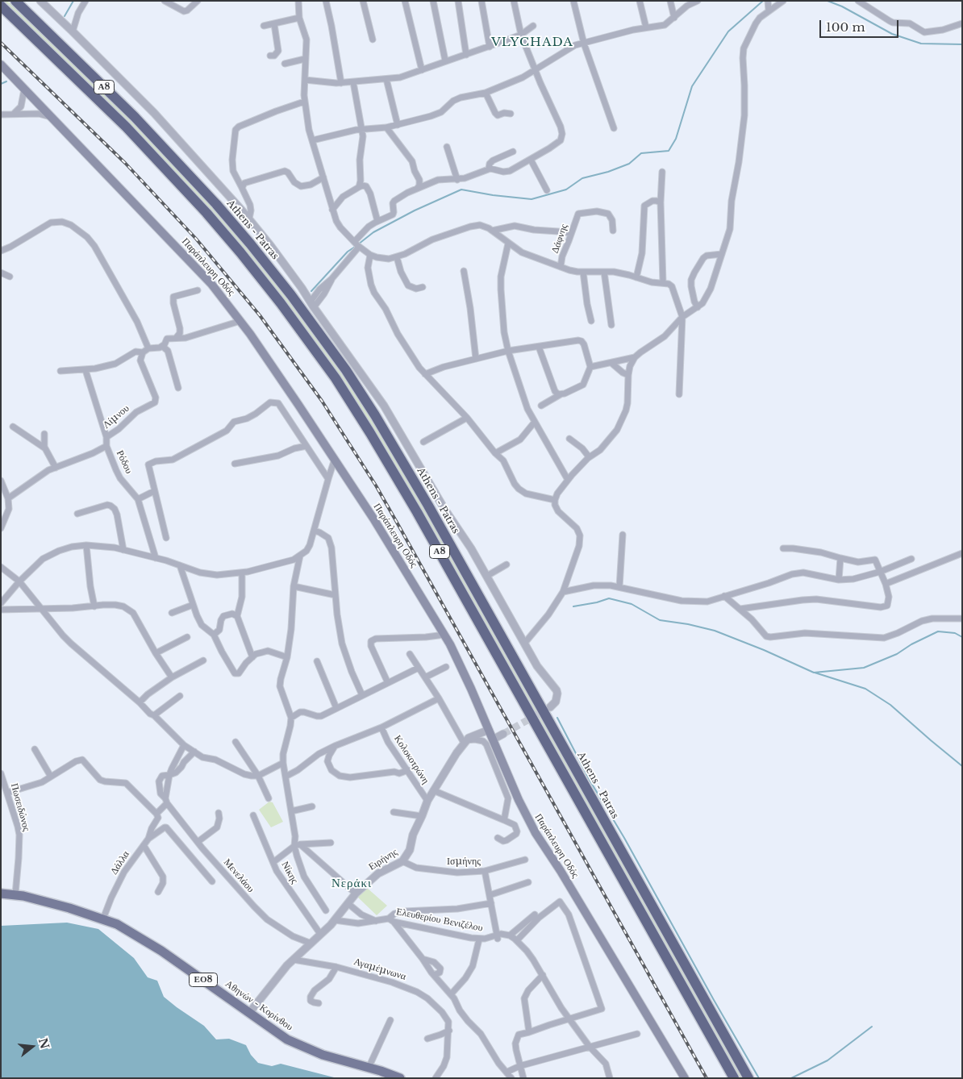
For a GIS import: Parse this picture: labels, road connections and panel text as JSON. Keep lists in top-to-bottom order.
{
  "streets": {
    "highway": ["Α8", "Athens - Patras"],
    "main road": ["Παράπλευρη Οδός", "ΕΟ8", "Αθηνών - Κορίνθου"],
    "street": [
      "Δάφνης",
      "Λίμνου",
      "Ρόδου",
      "Κολοκοτρώνη",
      "Πωσειδώνος",
      "Ειρήνης",
      "Ισμήνης",
      "Δάλλα",
      "Νίκης",
      "Μενελάου",
      "Ελευθερίου Βενιζέλου",
      "Αγαμέμνωνα"
    ]
  },
  "crossings": [
    ["Λίμνου", "Ρόδου"],
    ["Κολοκοτρώνη", "Ειρήνης"],
    ["Πωσειδώνος", "Αθηνών - Κορίνθου"],
    ["Ειρήνης", "Ισμήνης"],
    ["Ειρήνης", "Νίκης"],
    ["Ειρήνης", "Μενελάου"],
    ["Ειρήνης", "Ελευθερίου Βενιζέλου"],
    ["Ειρήνης", "Αγαμέμνωνα"],
    ["Ειρήνης", "Αθηνών - Κορίνθου"],
    ["Δάλλα", "Αθηνών - Κορίνθου"]
  ],
  "districts": ["VLYCHADA", "Νεράκι"],
  "scale_bar": "100 m",
  "north": "right"
}
